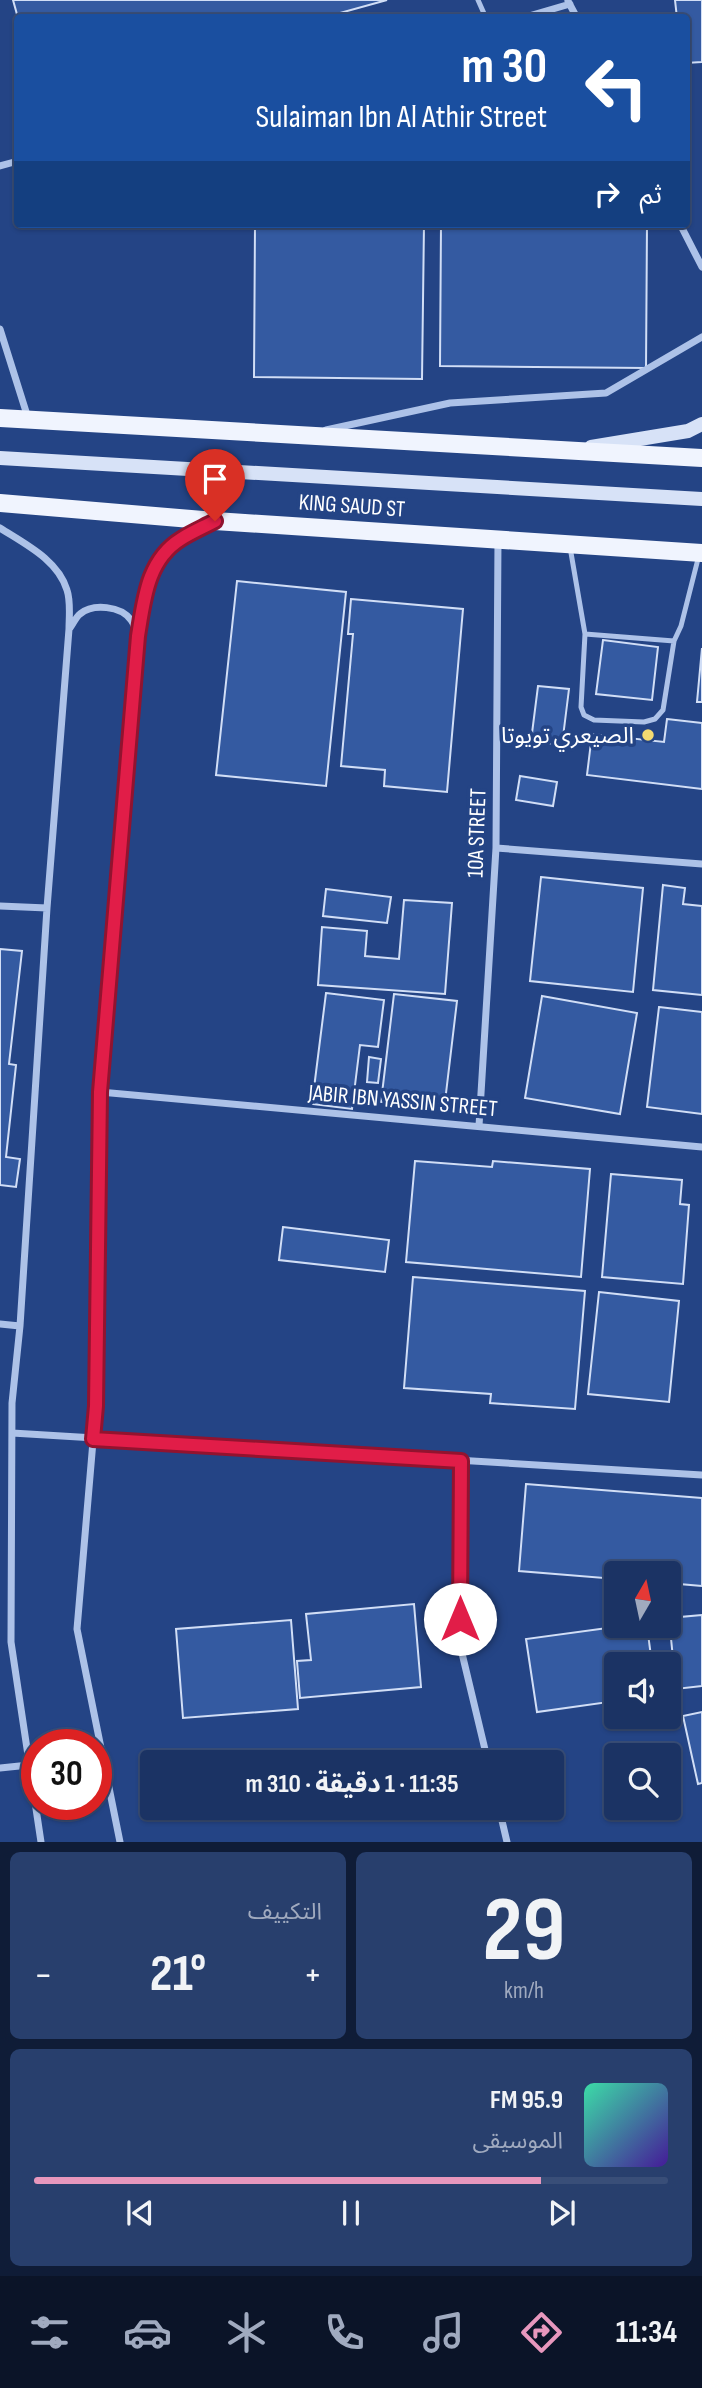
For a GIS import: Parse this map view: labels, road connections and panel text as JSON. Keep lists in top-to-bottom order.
{
  "streets": {
    "main road": ["KING SAUD ST"],
    "street": ["10A STREET", "JABIR IBN YASSIN STREET"]
  },
  "crossings": [
    ["KING SAUD ST", "10A STREET"],
    ["10A STREET", "JABIR IBN YASSIN STREET"]
  ],
  "places": ["الصيعري تويوتا"],
  "north": "top",
  "page": {
    "turn": ["30 m", "Sulaiman Ibn Al Athir Street"],
    "then": "ثم",
    "limit": "30",
    "trip": "11:35 · 1 دقيقة · 310 m",
    "tile": [
      ["29", "km/h"],
      "التكييف"
    ],
    "heat": ["−", "21°", "+"],
    "song": ["95.9 FM", "الموسيقى"],
    "tabs": "11:34"
  }
}
